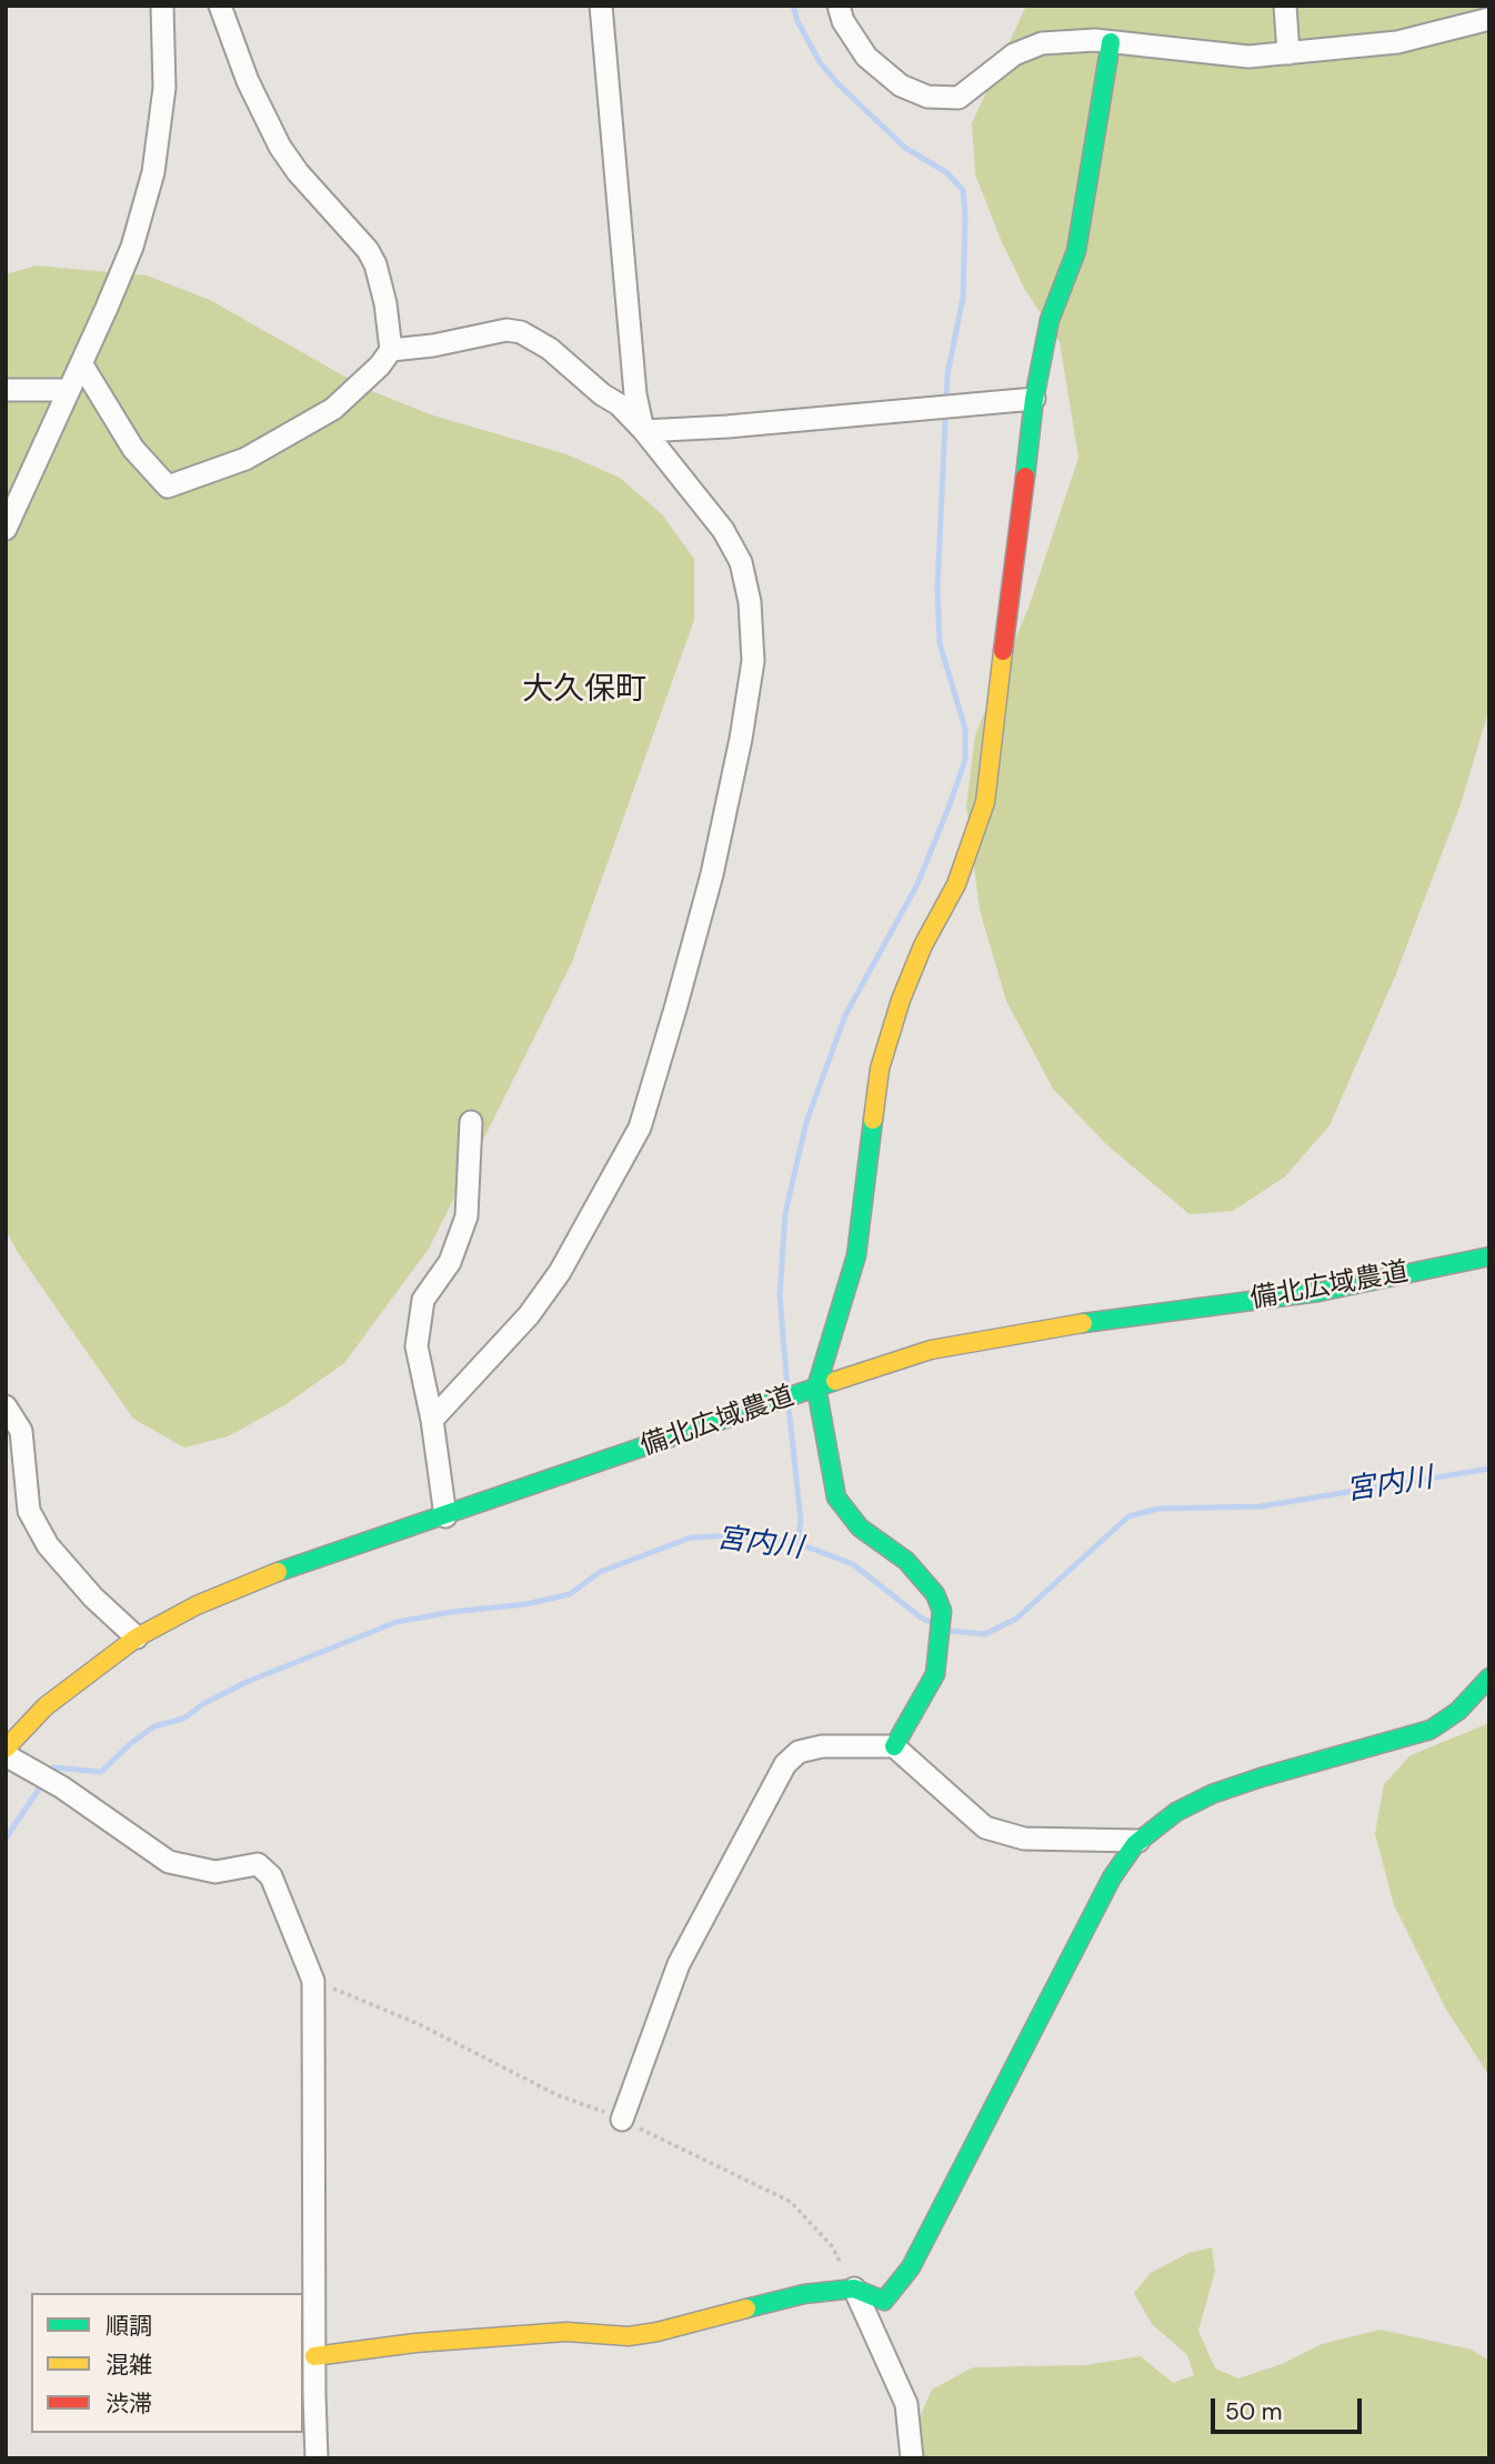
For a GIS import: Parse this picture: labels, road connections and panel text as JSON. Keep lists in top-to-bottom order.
{
  "streets": {
    "street": ["備北広域農道"]
  },
  "districts": ["大久保町"],
  "water": ["宮内川"],
  "legend": ["順調", "混雑", "渋滞"],
  "scale_bar": "50 m"
}
